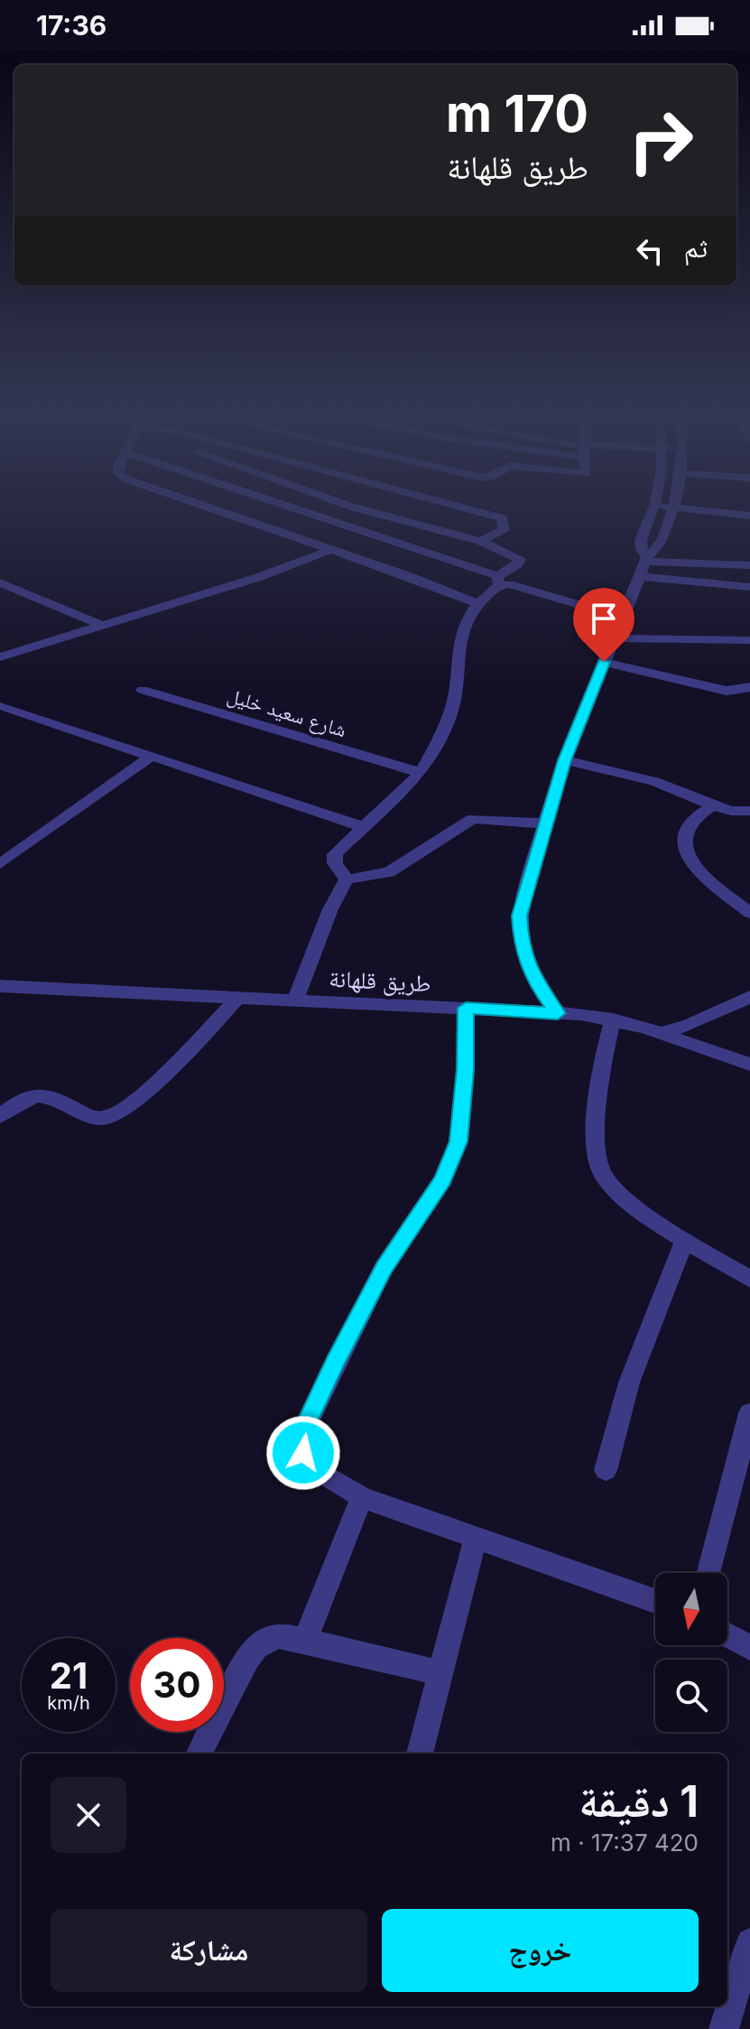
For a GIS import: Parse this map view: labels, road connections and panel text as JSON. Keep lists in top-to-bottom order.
{
  "streets": {
    "street": ["شارع سعيد خليل", "طريق قلهانة"]
  },
  "north": "bottom",
  "page": {
    "status": "17:36",
    "turn": ["170 m", "طريق قلهانة"],
    "then": "ثم",
    "speed": "21 km/h",
    "limit": "30",
    "heading": ["1 دقيقة", "420 m · 17:37"],
    "buttons": ["خروج", "مشاركة"]
  }
}
